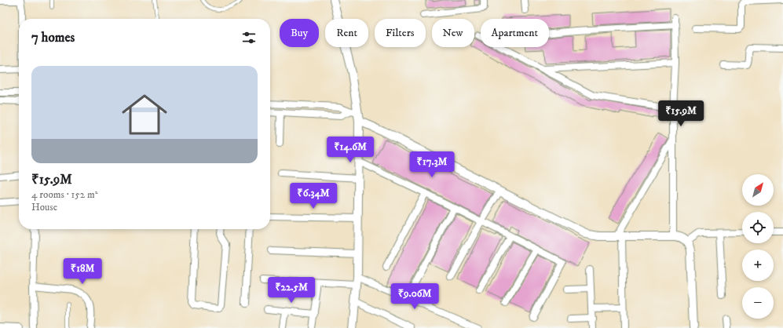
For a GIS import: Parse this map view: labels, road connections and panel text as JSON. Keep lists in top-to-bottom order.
{
  "north": "top right",
  "page": {
    "chip": [
      "Buy",
      "Rent",
      "Filters",
      "New",
      "Apartment"
    ],
    "heading": "7 homes",
    "list": [
      {
        "name": "₹15.9M",
        "note": "4 rooms · 152 m² · House"
      }
    ],
    "price": [
      "₹15.9M",
      "₹14.6M",
      "₹17.3M",
      "₹6.34M",
      "₹18M",
      "₹22.5M",
      "₹9.06M"
    ],
    "map_buttons": ["+", "−"]
  }
}
